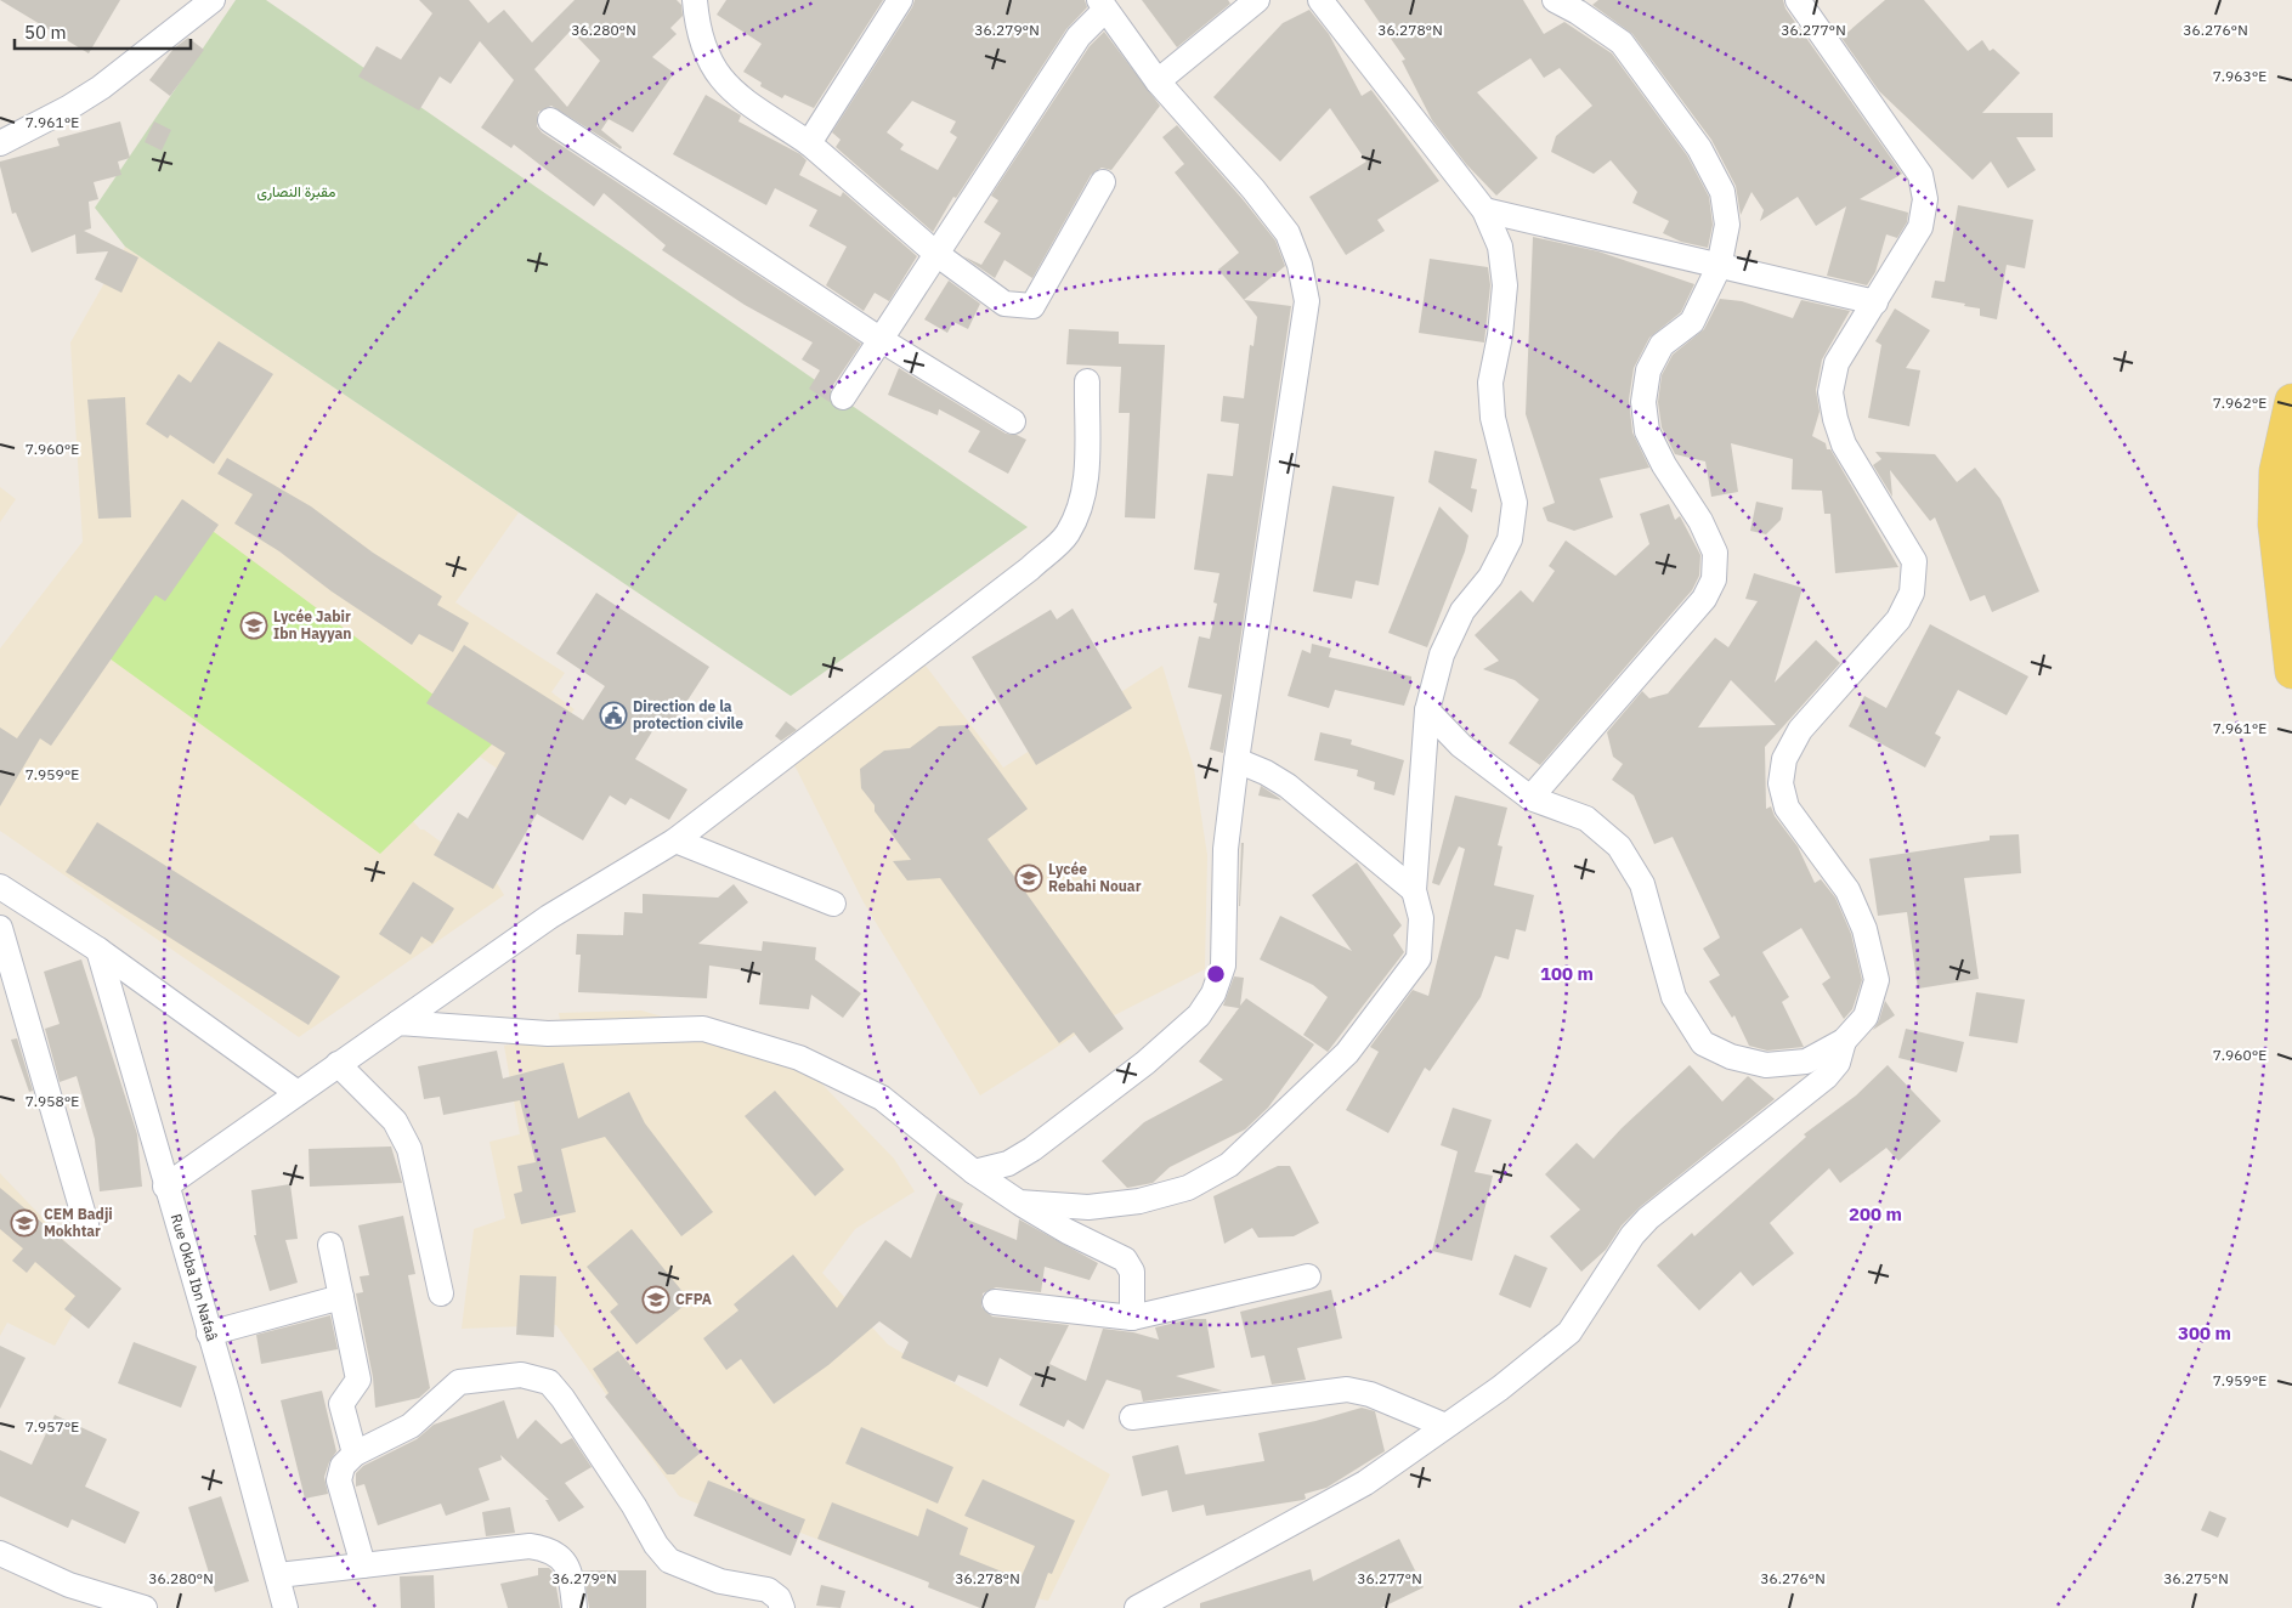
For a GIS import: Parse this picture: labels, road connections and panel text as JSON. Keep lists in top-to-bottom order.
{
  "streets": {
    "street": ["Rue Okba Ibn Nafaâ"]
  },
  "parks": ["مقبرة النصارى"],
  "places": {
    "school or university": [
      "Lycée Jabir Ibn Hayyan",
      "Lycée Rebahi Nouar",
      "CEM Badji Mokhtar",
      "CFPA"
    ],
    "public building": ["Direction de la protection civile"]
  },
  "scale_bar": "50 m",
  "coordinates": [
    "36.280°N",
    "36.279°N",
    "36.278°N",
    "36.277°N",
    "36.276°N",
    "7.963°E",
    "7.961°E",
    "7.962°E",
    "7.960°E",
    "7.959°E",
    "7.958°E",
    "7.957°E",
    "36.275°N"
  ],
  "rings": ["100 m", "200 m", "300 m"]
}
